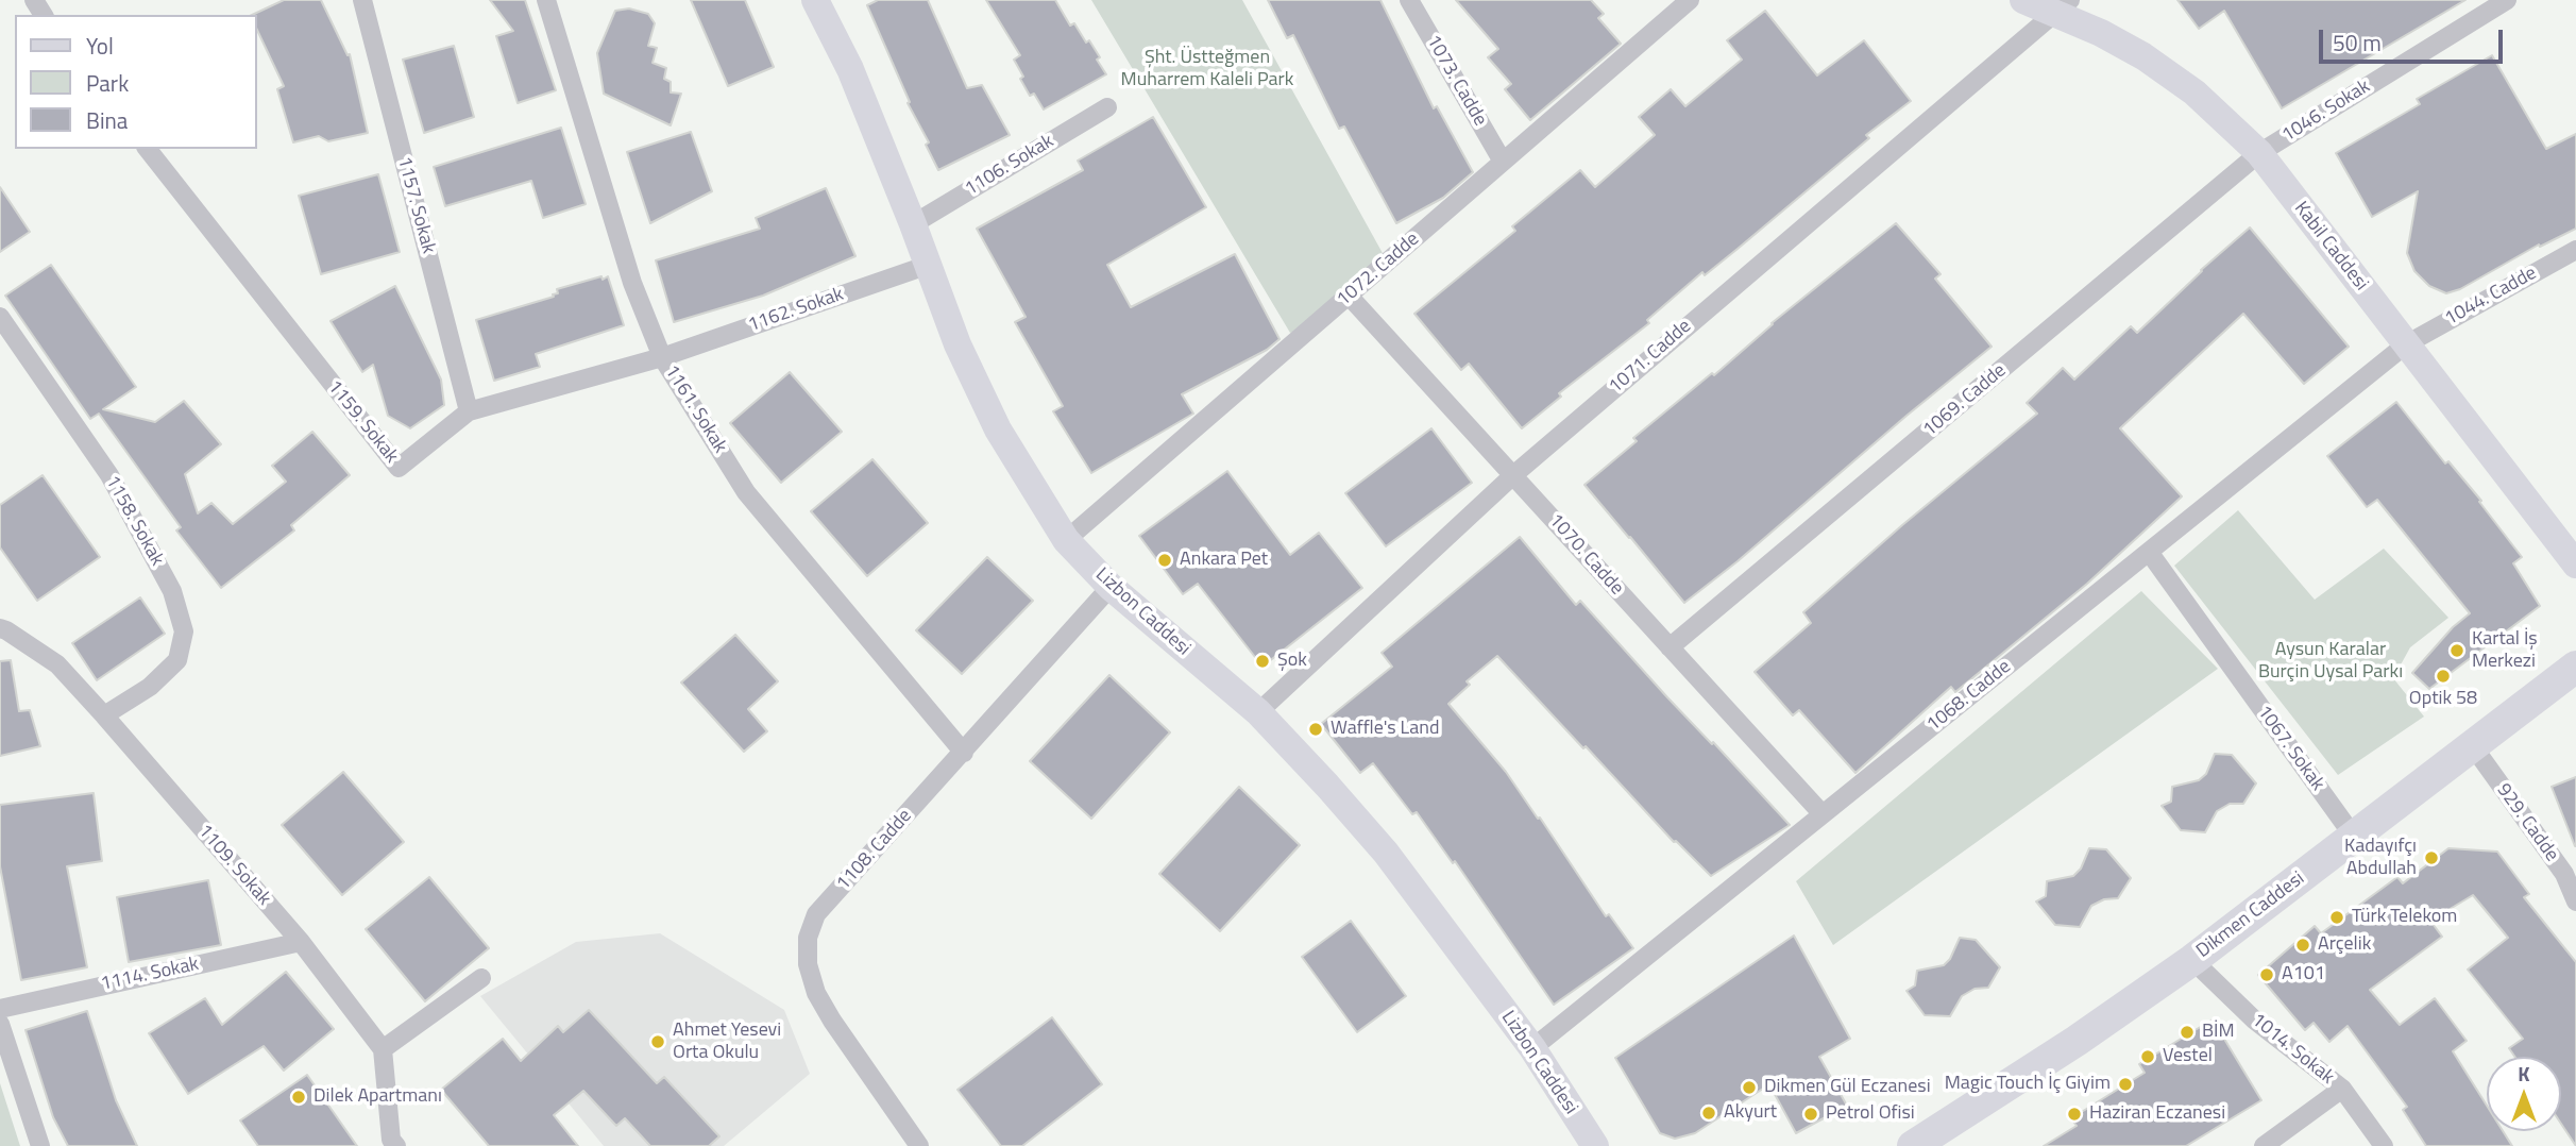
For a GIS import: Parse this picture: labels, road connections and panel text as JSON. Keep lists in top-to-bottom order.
{
  "streets": {
    "main road": ["Kabil Caddesi", "Lizbon Caddesi", "Dikmen Caddesi"],
    "street": [
      "1073. Cadde",
      "1046. Sokak",
      "1106. Sokak",
      "1157. Sokak",
      "1072. Cadde",
      "1044. Cadde",
      "1162. Sokak",
      "1071. Cadde",
      "1069. Cadde",
      "1161. Sokak",
      "1159. Sokak",
      "1158. Sokak",
      "1070. Cadde",
      "1068. Cadde",
      "1067. Sokak",
      "929. Cadde",
      "1108. Cadde",
      "1109. Sokak",
      "1114. Sokak",
      "1014. Sokak"
    ]
  },
  "crossings": [
    ["1073. Cadde", "1072. Cadde"],
    ["1046. Sokak", "Kabil Caddesi"],
    ["1046. Sokak", "1069. Cadde"],
    ["1106. Sokak", "Lizbon Caddesi"],
    ["1157. Sokak", "1159. Sokak"],
    ["Kabil Caddesi", "1044. Cadde"],
    ["Kabil Caddesi", "1071. Cadde"],
    ["Kabil Caddesi", "1069. Cadde"],
    ["Kabil Caddesi", "1068. Cadde"],
    ["1072. Cadde", "1070. Cadde"],
    ["1072. Cadde", "Lizbon Caddesi"],
    ["1044. Cadde", "1068. Cadde"],
    ["1162. Sokak", "1161. Sokak"],
    ["1162. Sokak", "1159. Sokak"],
    ["1162. Sokak", "Lizbon Caddesi"],
    ["1071. Cadde", "1070. Cadde"],
    ["1071. Cadde", "Lizbon Caddesi"],
    ["1069. Cadde", "1070. Cadde"],
    ["1161. Sokak", "1159. Sokak"],
    ["1161. Sokak", "1108. Cadde"],
    ["1158. Sokak", "1109. Sokak"],
    ["1070. Cadde", "1068. Cadde"],
    ["Lizbon Caddesi", "1068. Cadde"],
    ["Lizbon Caddesi", "1108. Cadde"],
    ["1068. Cadde", "1067. Sokak"],
    ["1067. Sokak", "Dikmen Caddesi"],
    ["929. Cadde", "Dikmen Caddesi"],
    ["1109. Sokak", "1114. Sokak"],
    ["Dikmen Caddesi", "1014. Sokak"]
  ],
  "parks": ["Şht. Üstteğmen Muharrem Kaleli Park", "Aysun Karalar Burçin Uysal Parkı"],
  "places": [
    "Ankara Pet",
    "Kartal İş Merkezi",
    "Şok",
    "Optik 58",
    "Waffle's Land",
    "Kadayıfçı Abdullah",
    "Türk Telekom",
    "Arçelik",
    "A101",
    "BİM",
    "Ahmet Yesevi Orta Okulu",
    "Vestel",
    "Magic Touch İç Giyim",
    "Dikmen Gül Eczanesi",
    "Dilek Apartmanı",
    "Akyurt",
    "Petrol Ofisi",
    "Haziran Eczanesi"
  ],
  "legend": ["Yol", "Park", "Bina"],
  "scale_bar": "50 m",
  "north": "top"
}
